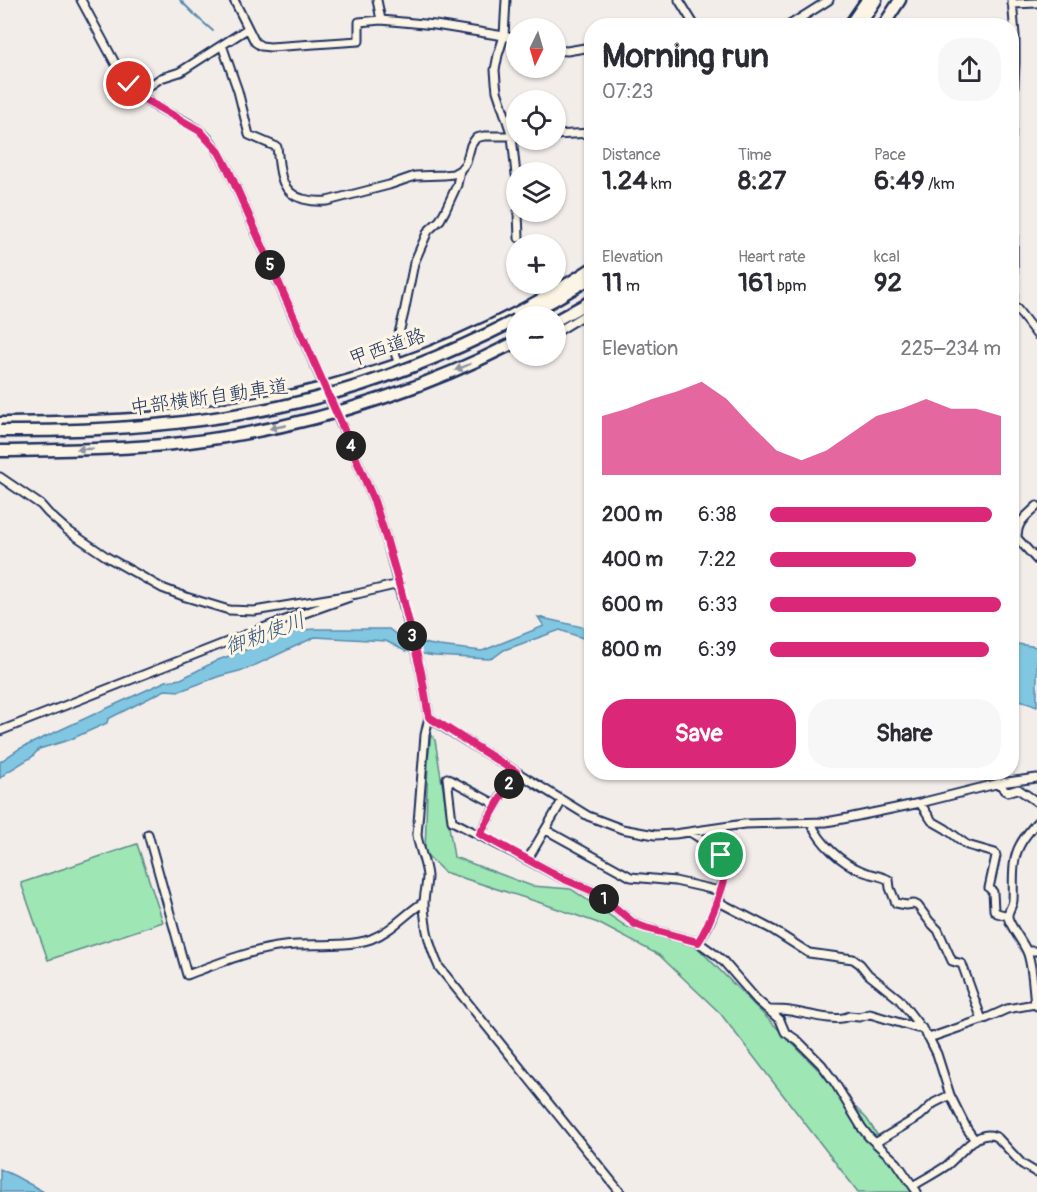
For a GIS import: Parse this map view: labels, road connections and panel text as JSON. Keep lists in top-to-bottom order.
{
  "streets": {
    "highway": ["甲西道路", "中部横断自動車道"]
  },
  "water": ["御勅使川"],
  "north": "bottom",
  "page": {
    "map_buttons": ["+", "−"],
    "heading": ["Morning run", "07:23"],
    "stats": [
      ["Distance", "1.24 km"],
      ["Time", "8:27"],
      ["Pace", "6:49 /km"],
      ["Elevation", "11 m"],
      ["Heart rate", "161 bpm"],
      ["kcal", "92"]
    ],
    "pins": [
      "5",
      "4",
      "3",
      "2",
      "1"
    ],
    "chart": ["Elevation", "225–234 m"],
    "list": [
      {
        "name": "200 m",
        "note": "6:38"
      },
      {
        "name": "400 m",
        "note": "7:22"
      },
      {
        "name": "600 m",
        "note": "6:33"
      },
      {
        "name": "800 m",
        "note": "6:39"
      }
    ],
    "buttons": ["Save", "Share"]
  }
}
